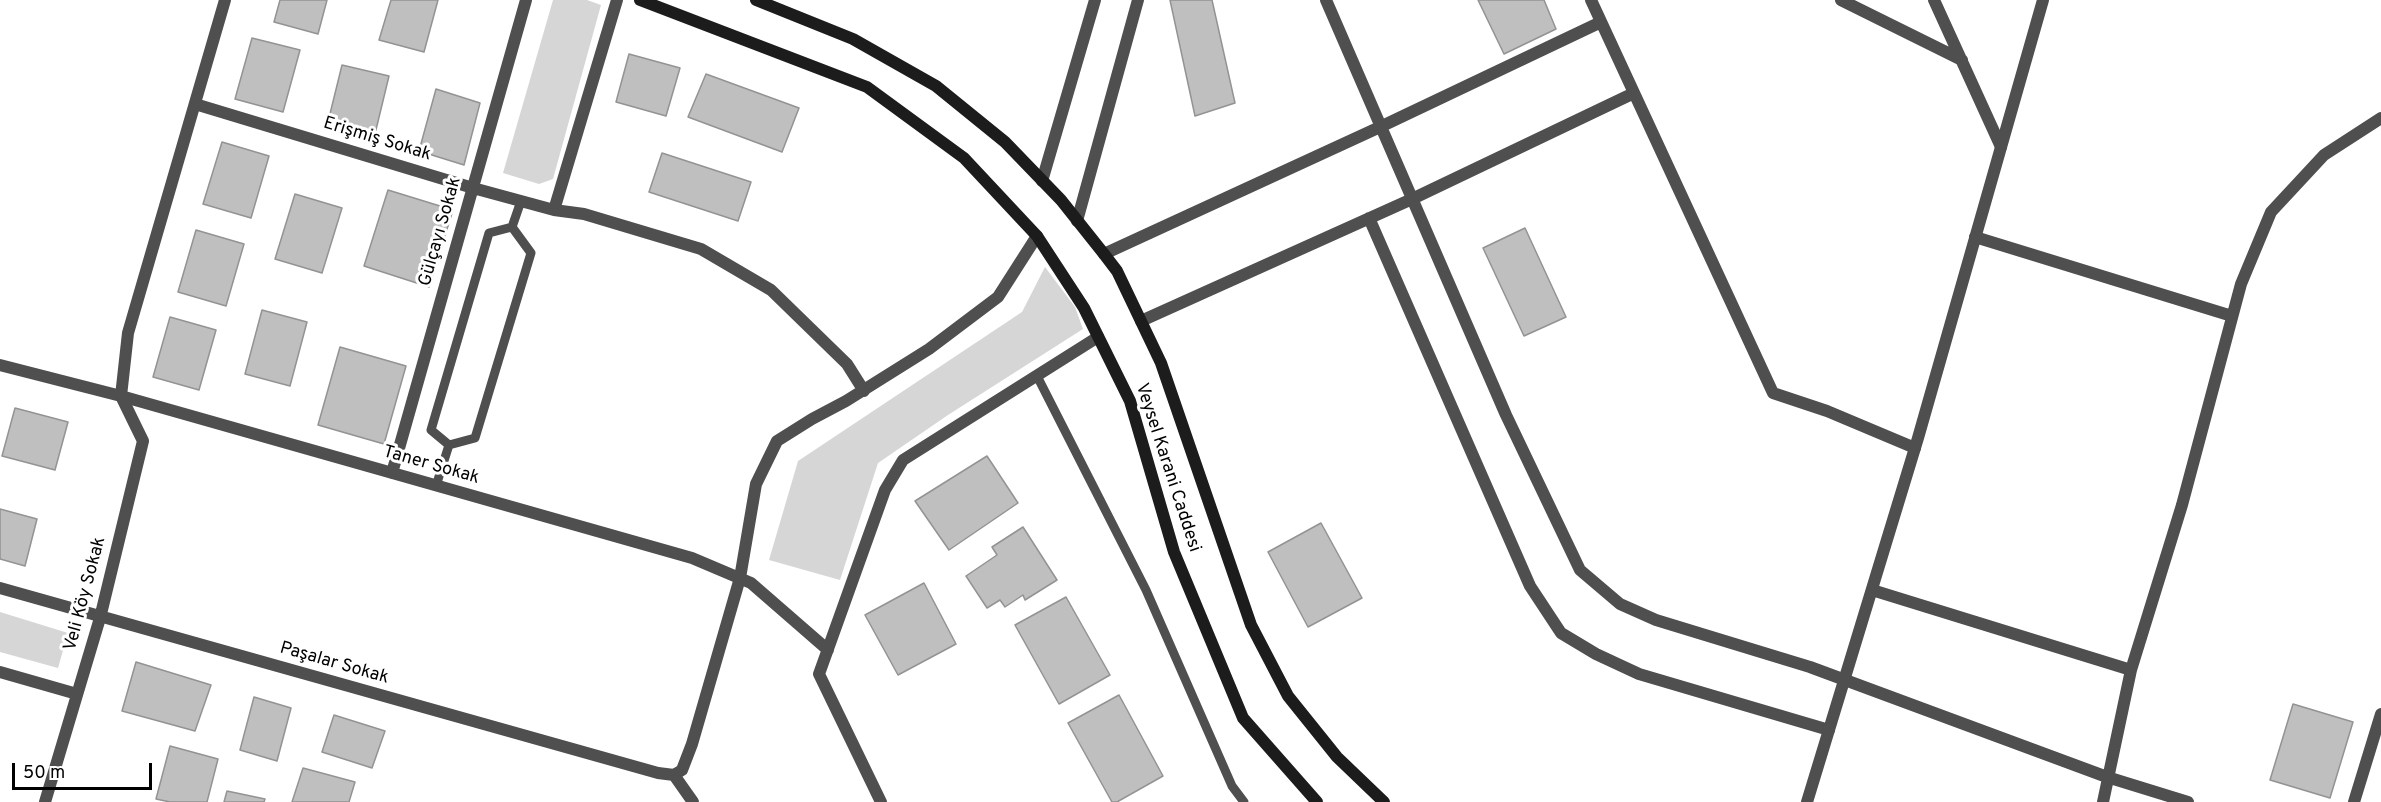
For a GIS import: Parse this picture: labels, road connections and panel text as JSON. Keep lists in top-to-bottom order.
{
  "streets": {
    "main road": ["Veysel Karani Caddesi"],
    "street": [
      "Erişmiş Sokak",
      "Gülçayı Sokak",
      "Taner Sokak",
      "Veli Köy Sokak",
      "Paşalar Sokak"
    ]
  },
  "crossings": [
    ["Erişmiş Sokak", "Gülçayı Sokak"],
    ["Gülçayı Sokak", "Taner Sokak"],
    ["Taner Sokak", "Veli Köy Sokak"],
    ["Veli Köy Sokak", "Paşalar Sokak"]
  ],
  "scale_bar": "50 m"
}
